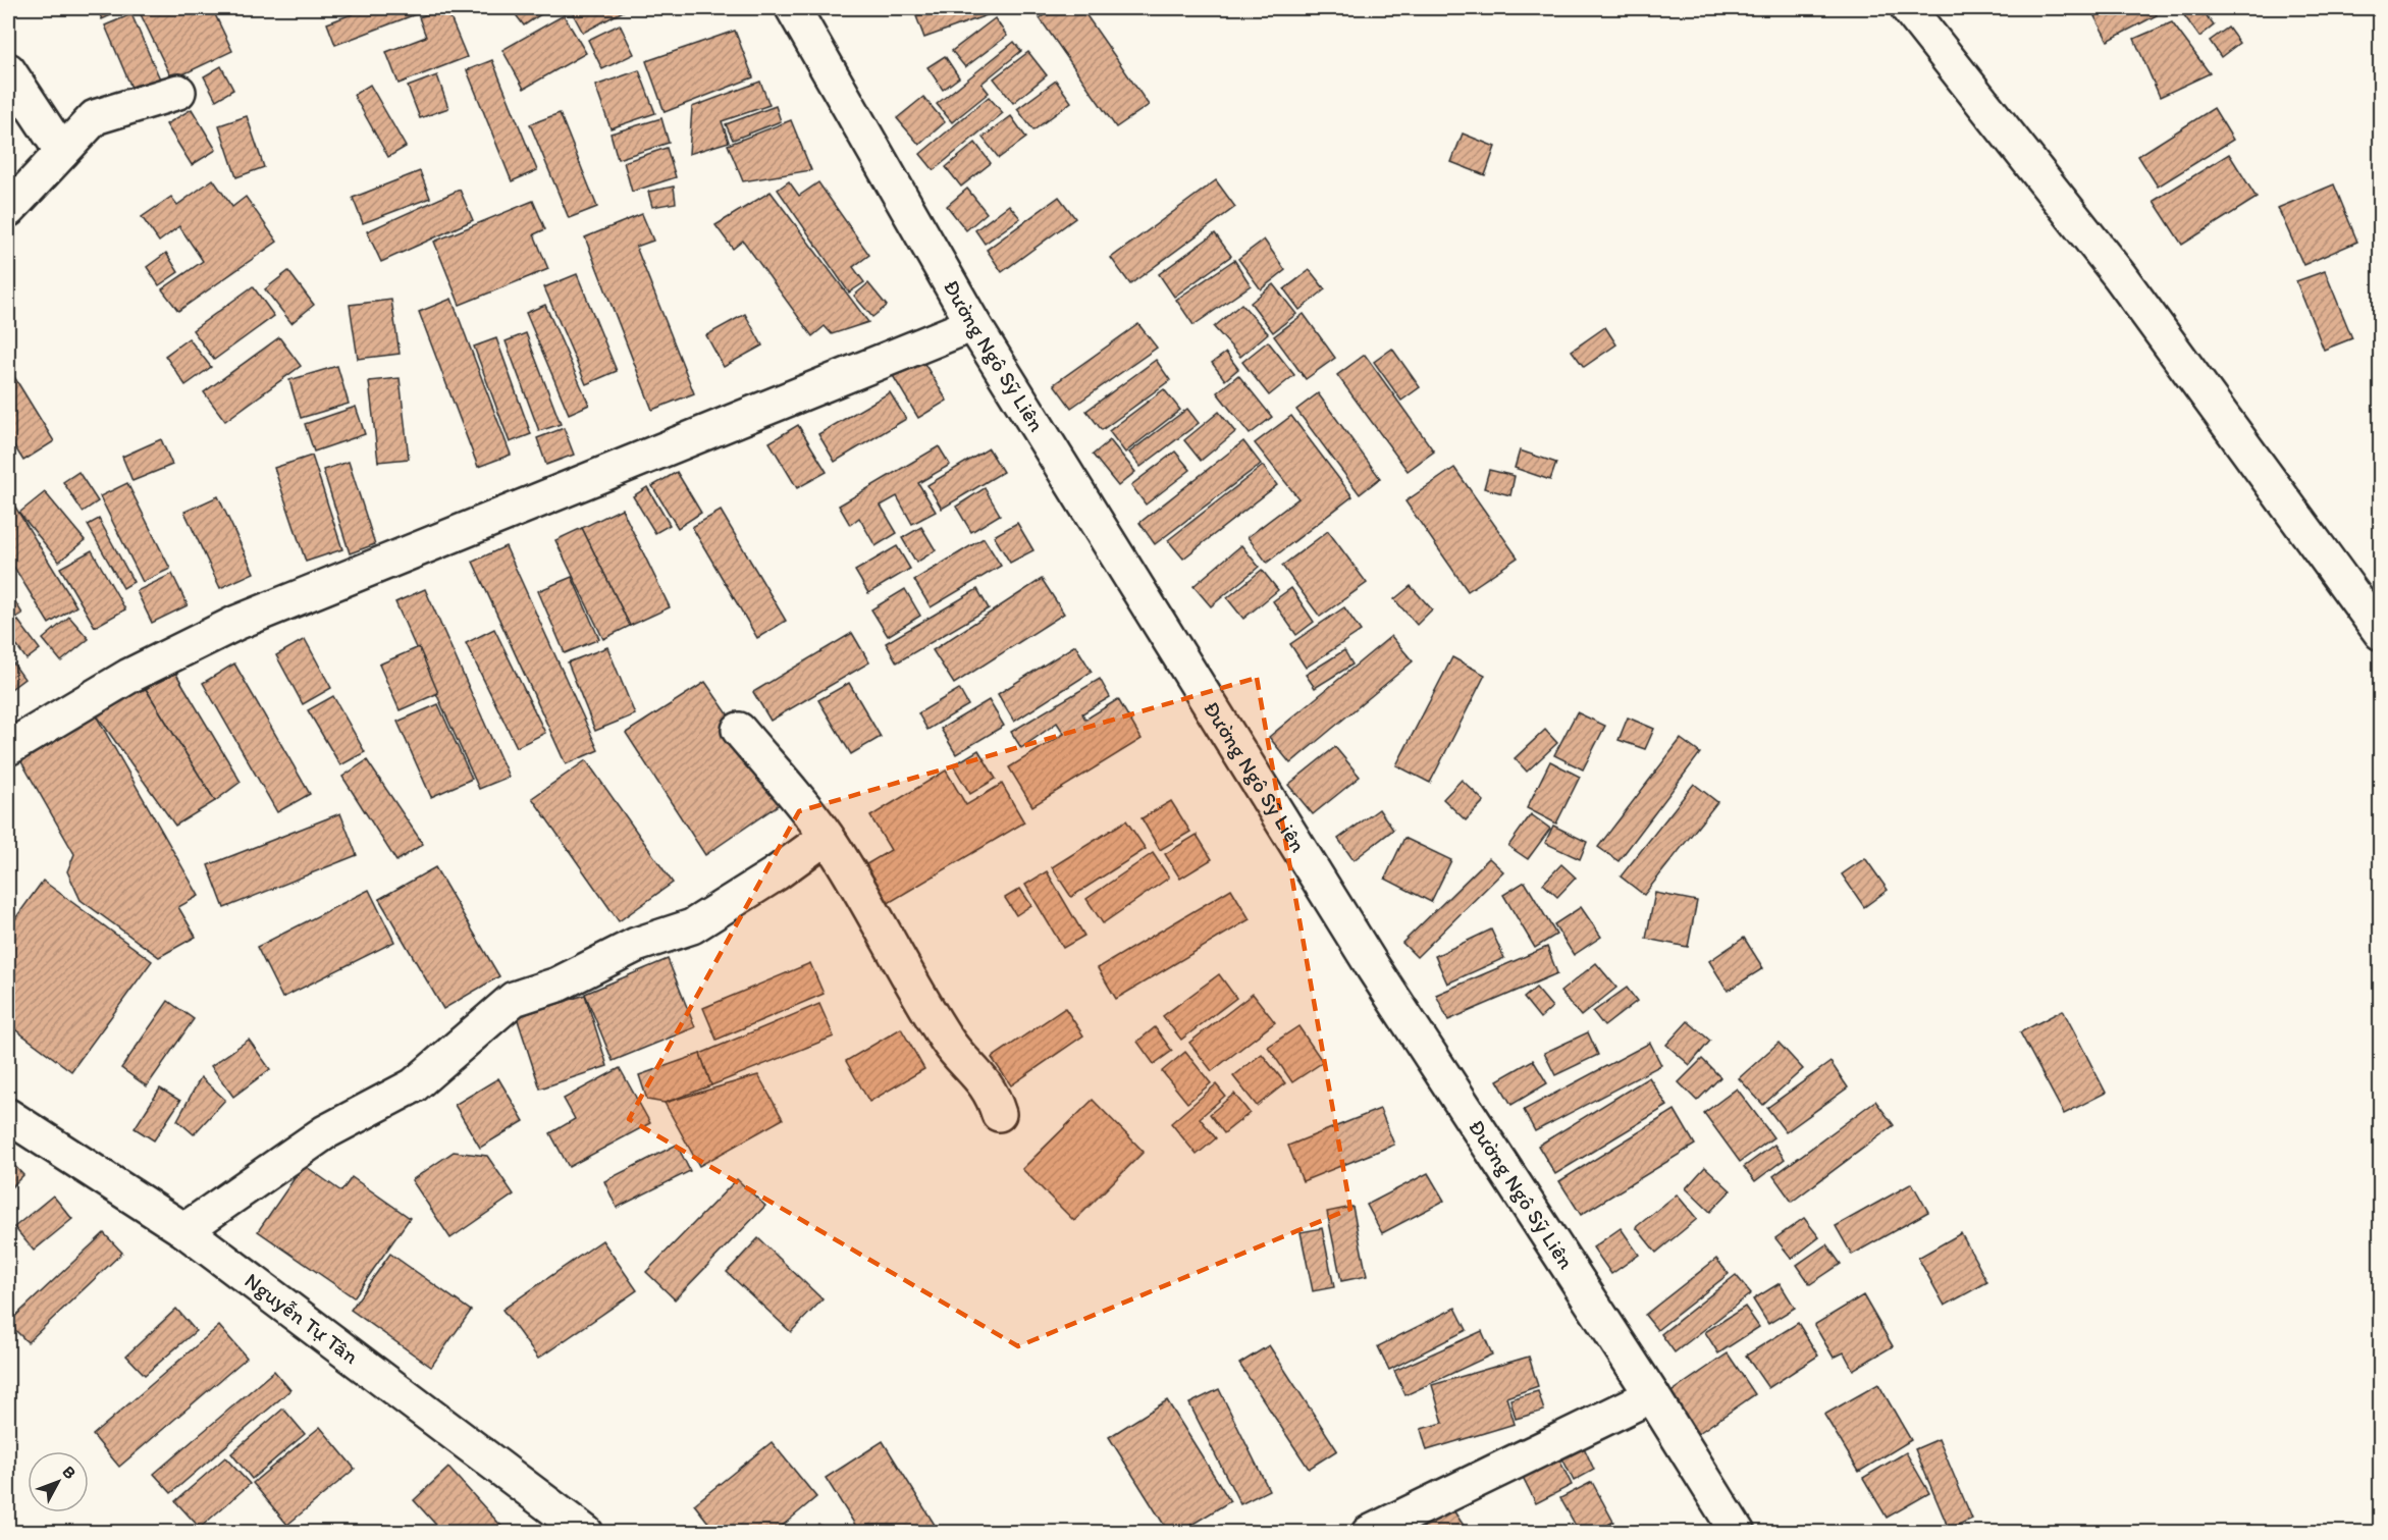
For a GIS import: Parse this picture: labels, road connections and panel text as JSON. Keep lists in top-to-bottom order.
{
  "streets": {
    "street": ["Đường Ngô Sỹ Liên", "Nguyễn Tự Tân"]
  },
  "north": "top right"
}
